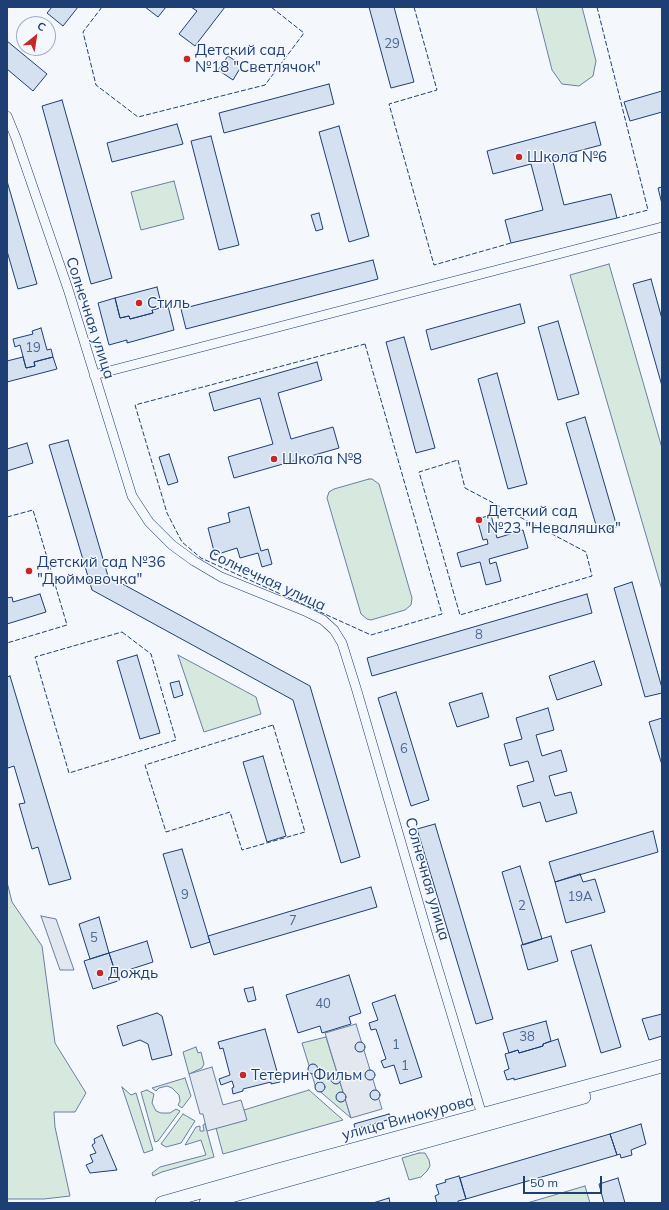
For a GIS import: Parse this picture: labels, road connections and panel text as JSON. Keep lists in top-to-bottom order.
{
  "streets": {
    "main road": ["улица Винокурова"],
    "street": ["Солнечная улица"]
  },
  "crossings": [
    ["Солнечная улица", "улица Винокурова"]
  ],
  "places": [
    "Детский сад №18 \"Светлячок\"",
    "Школа №6",
    "Стиль",
    "Школа №8",
    "Детский сад №23 \"Неваляшка\"",
    "Детский сад №36 \"Дюймовочка\"",
    "Дождь",
    "Тетерин Фильм"
  ],
  "house_numbers": [
    "29",
    "19",
    "8",
    "6",
    "9",
    "19А",
    "2",
    "7",
    "5",
    "40",
    "38",
    "1",
    "1"
  ],
  "scale_bar": "50 m",
  "north": "top right"
}
